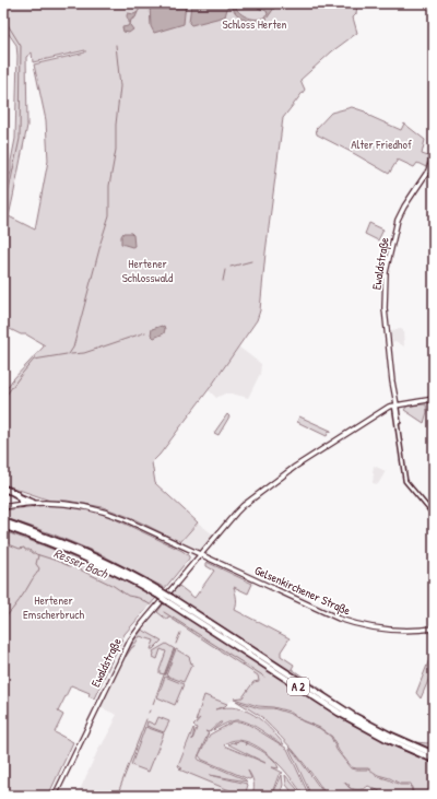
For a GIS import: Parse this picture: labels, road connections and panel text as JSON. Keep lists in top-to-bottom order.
{
  "streets": {
    "highway": ["A 2"],
    "main road": ["Ewaldstraße", "Gelsenkirchener Straße"]
  },
  "crossings": [
    ["Ewaldstraße", "Gelsenkirchener Straße"]
  ],
  "water": ["Resser Bach"],
  "parks": [
    "Schloss Herten",
    "Alter Friedhof",
    "Hertener Schlosswald",
    "Hertener Emscherbruch"
  ]
}
